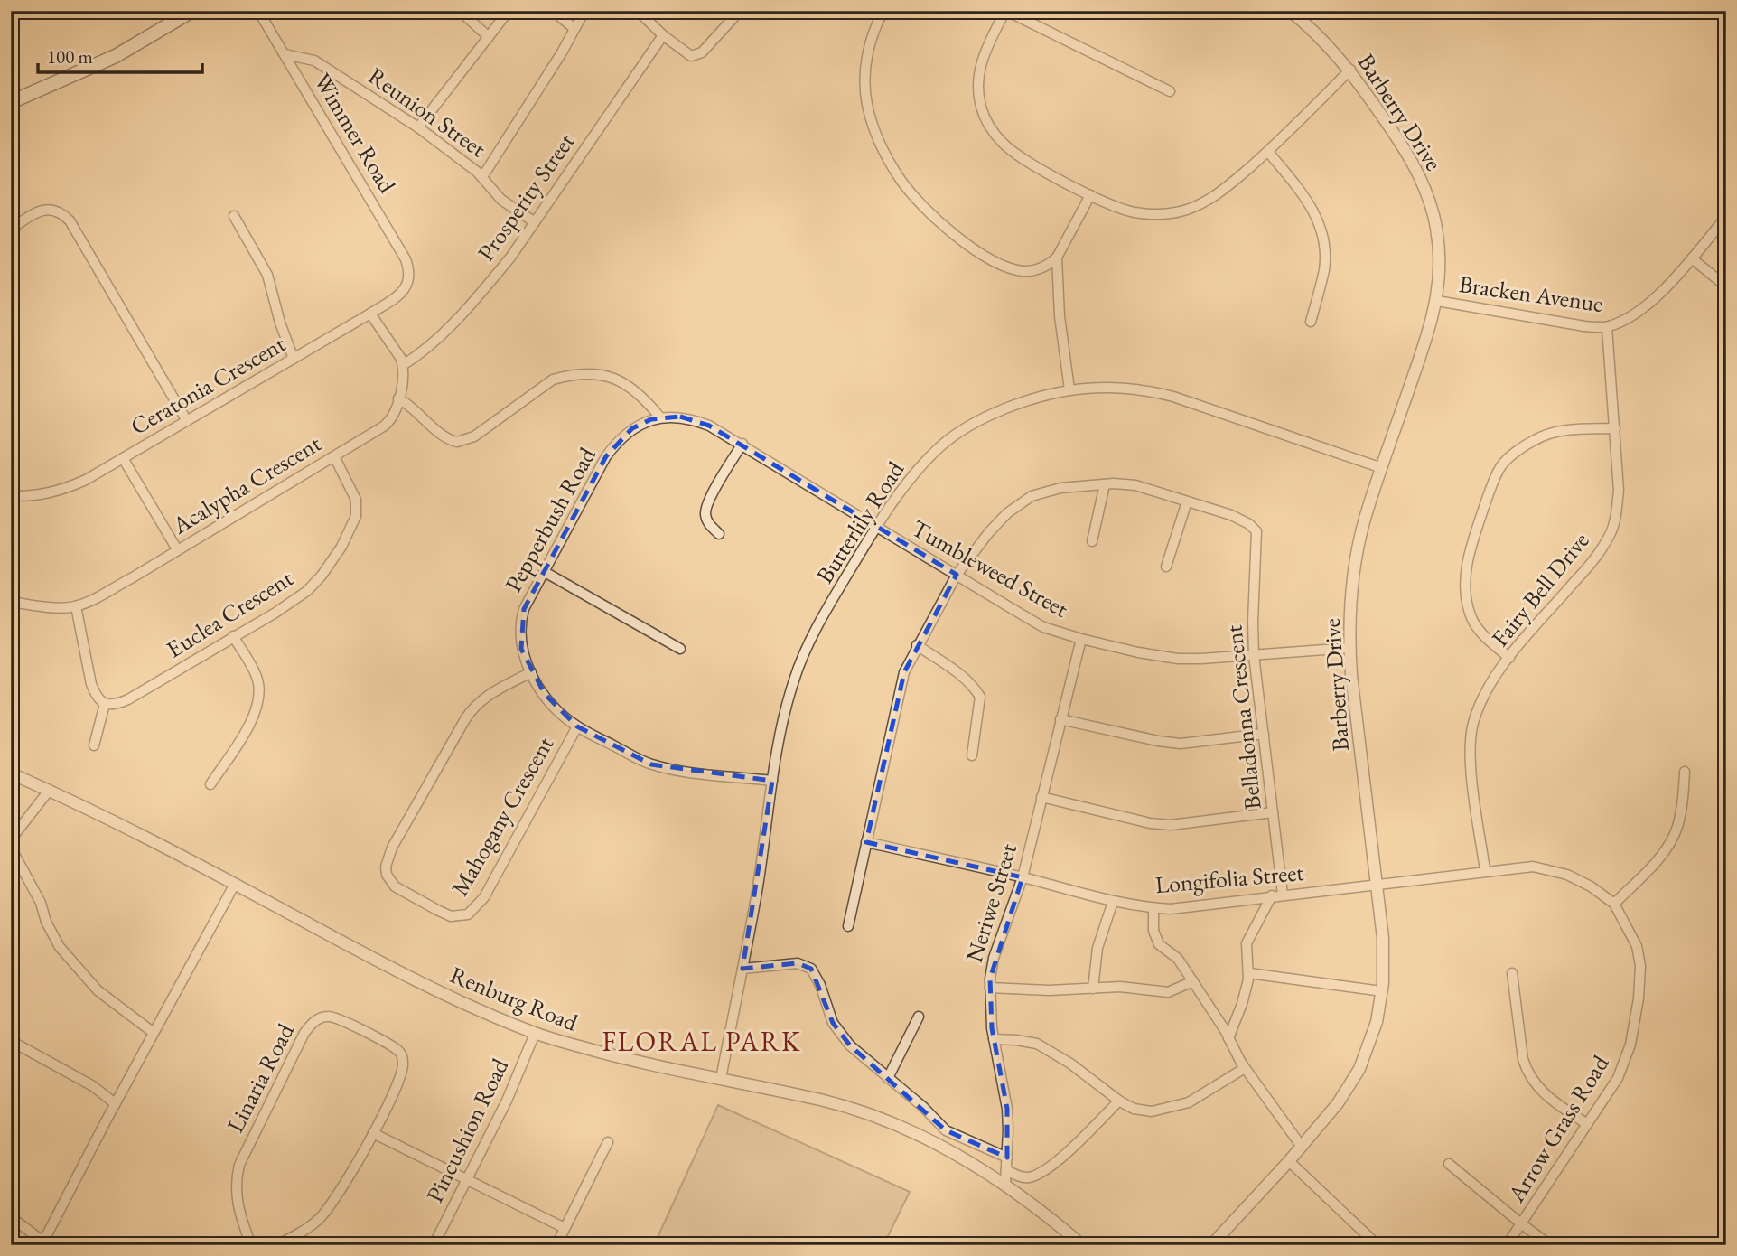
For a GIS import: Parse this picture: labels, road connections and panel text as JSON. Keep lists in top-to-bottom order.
{
  "streets": {
    "street": [
      "Reunion Street",
      "Barberry Drive",
      "Wimmer Road",
      "Prosperity Street",
      "Bracken Avenue",
      "Ceratonia Crescent",
      "Acalypha Crescent",
      "Pepperbush Road",
      "Butterlily Road",
      "Tumbleweed Street",
      "Fairy Bell Drive",
      "Euclea Crescent",
      "Belladonna Crescent",
      "Mahogany Crescent",
      "Longifolia Street",
      "Neriwe Street",
      "Renburg Road",
      "Linaria Road",
      "Arrow Grass Road",
      "Pincushion Road"
    ]
  },
  "crossings": [
    ["Reunion Street", "Wimmer Road"],
    ["Reunion Street", "Prosperity Street"],
    ["Barberry Drive", "Bracken Avenue"],
    ["Barberry Drive", "Butterlily Road"],
    ["Barberry Drive", "Tumbleweed Street"],
    ["Barberry Drive", "Longifolia Street"],
    ["Barberry Drive", "Arrow Grass Road"],
    ["Wimmer Road", "Ceratonia Crescent"],
    ["Prosperity Street", "Acalypha Crescent"],
    ["Bracken Avenue", "Fairy Bell Drive"],
    ["Acalypha Crescent", "Euclea Crescent"],
    ["Pepperbush Road", "Butterlily Road"],
    ["Pepperbush Road", "Tumbleweed Street"],
    ["Pepperbush Road", "Mahogany Crescent"],
    ["Butterlily Road", "Tumbleweed Street"],
    ["Butterlily Road", "Renburg Road"],
    ["Tumbleweed Street", "Belladonna Crescent"],
    ["Tumbleweed Street", "Neriwe Street"],
    ["Fairy Bell Drive", "Arrow Grass Road"],
    ["Belladonna Crescent", "Longifolia Street"],
    ["Longifolia Street", "Neriwe Street"],
    ["Longifolia Street", "Arrow Grass Road"],
    ["Neriwe Street", "Renburg Road"],
    ["Renburg Road", "Pincushion Road"]
  ],
  "districts": ["FLORAL PARK"],
  "scale_bar": "100 m"
}
